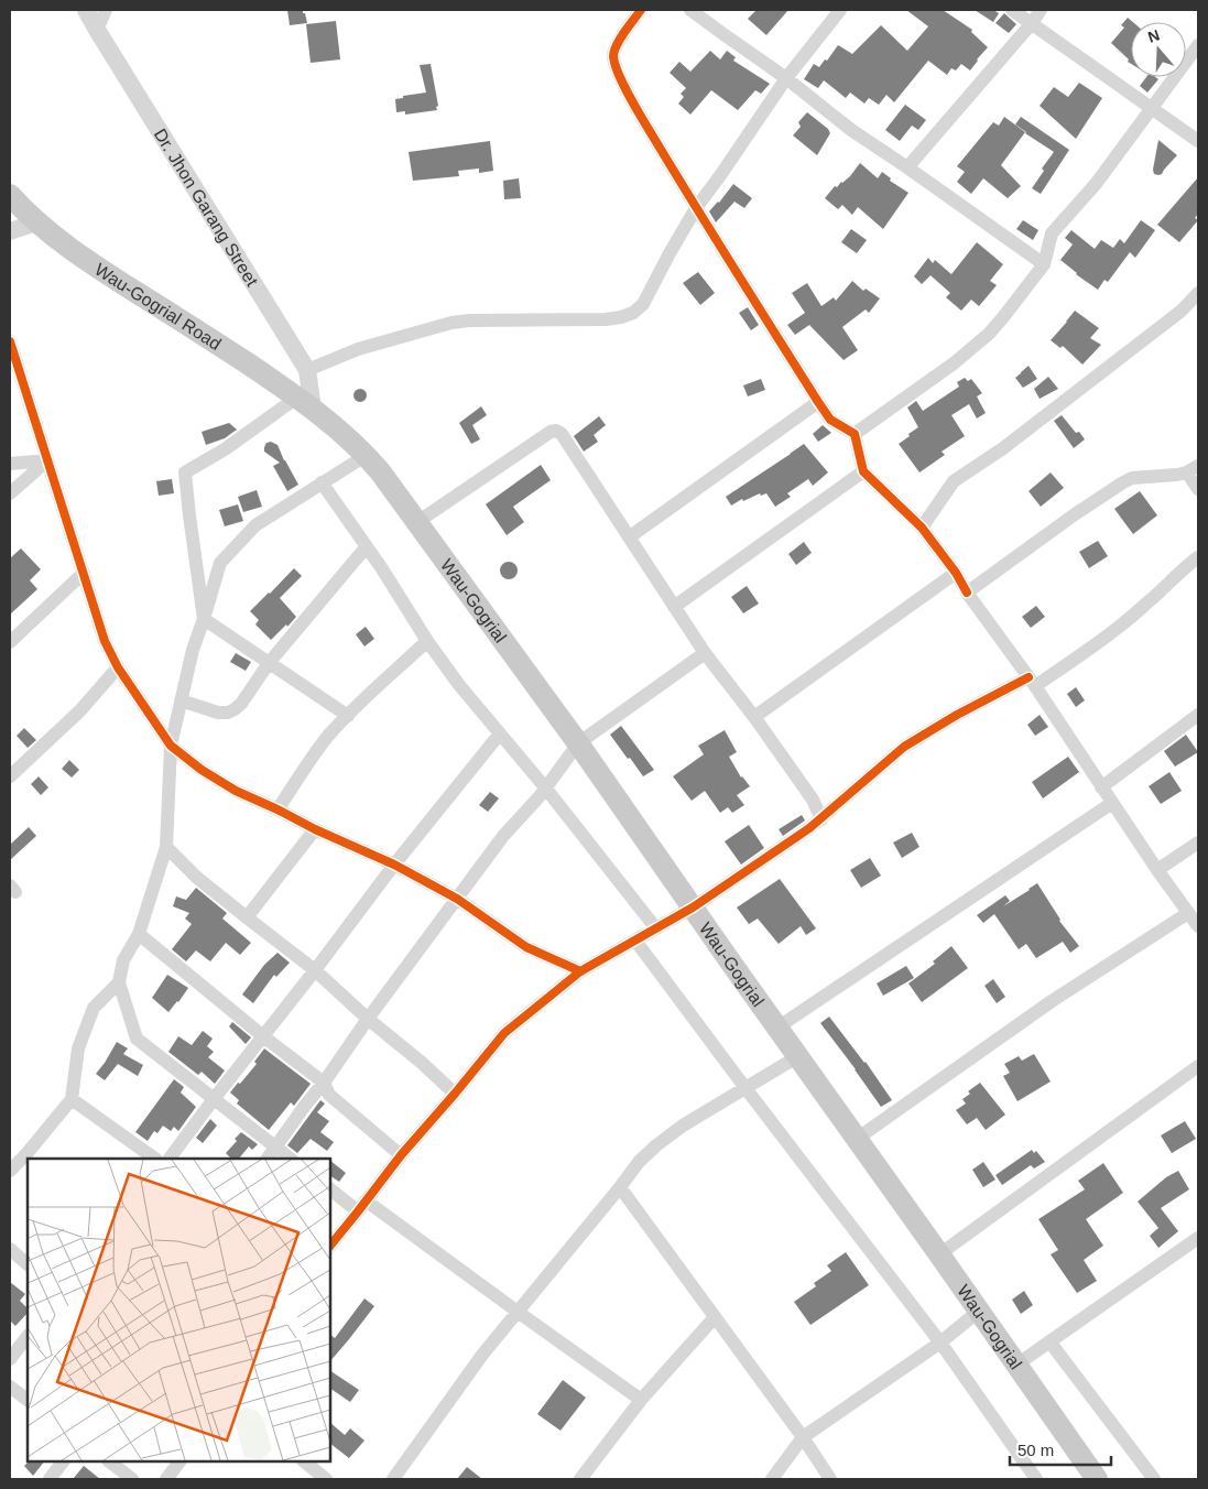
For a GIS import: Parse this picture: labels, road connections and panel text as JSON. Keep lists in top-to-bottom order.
{
  "streets": {
    "main road": ["Wau-Gogrial Road", "Wau-Gogrial"],
    "street": ["Dr. Jhon Garang Street"]
  },
  "crossings": [
    ["Dr. Jhon Garang Street", "Wau-Gogrial Road"],
    ["Dr. Jhon Garang Street", "Wau-Gogrial"],
    ["Wau-Gogrial Road", "Wau-Gogrial"]
  ],
  "scale_bar": "50 m",
  "north": "top"
}
